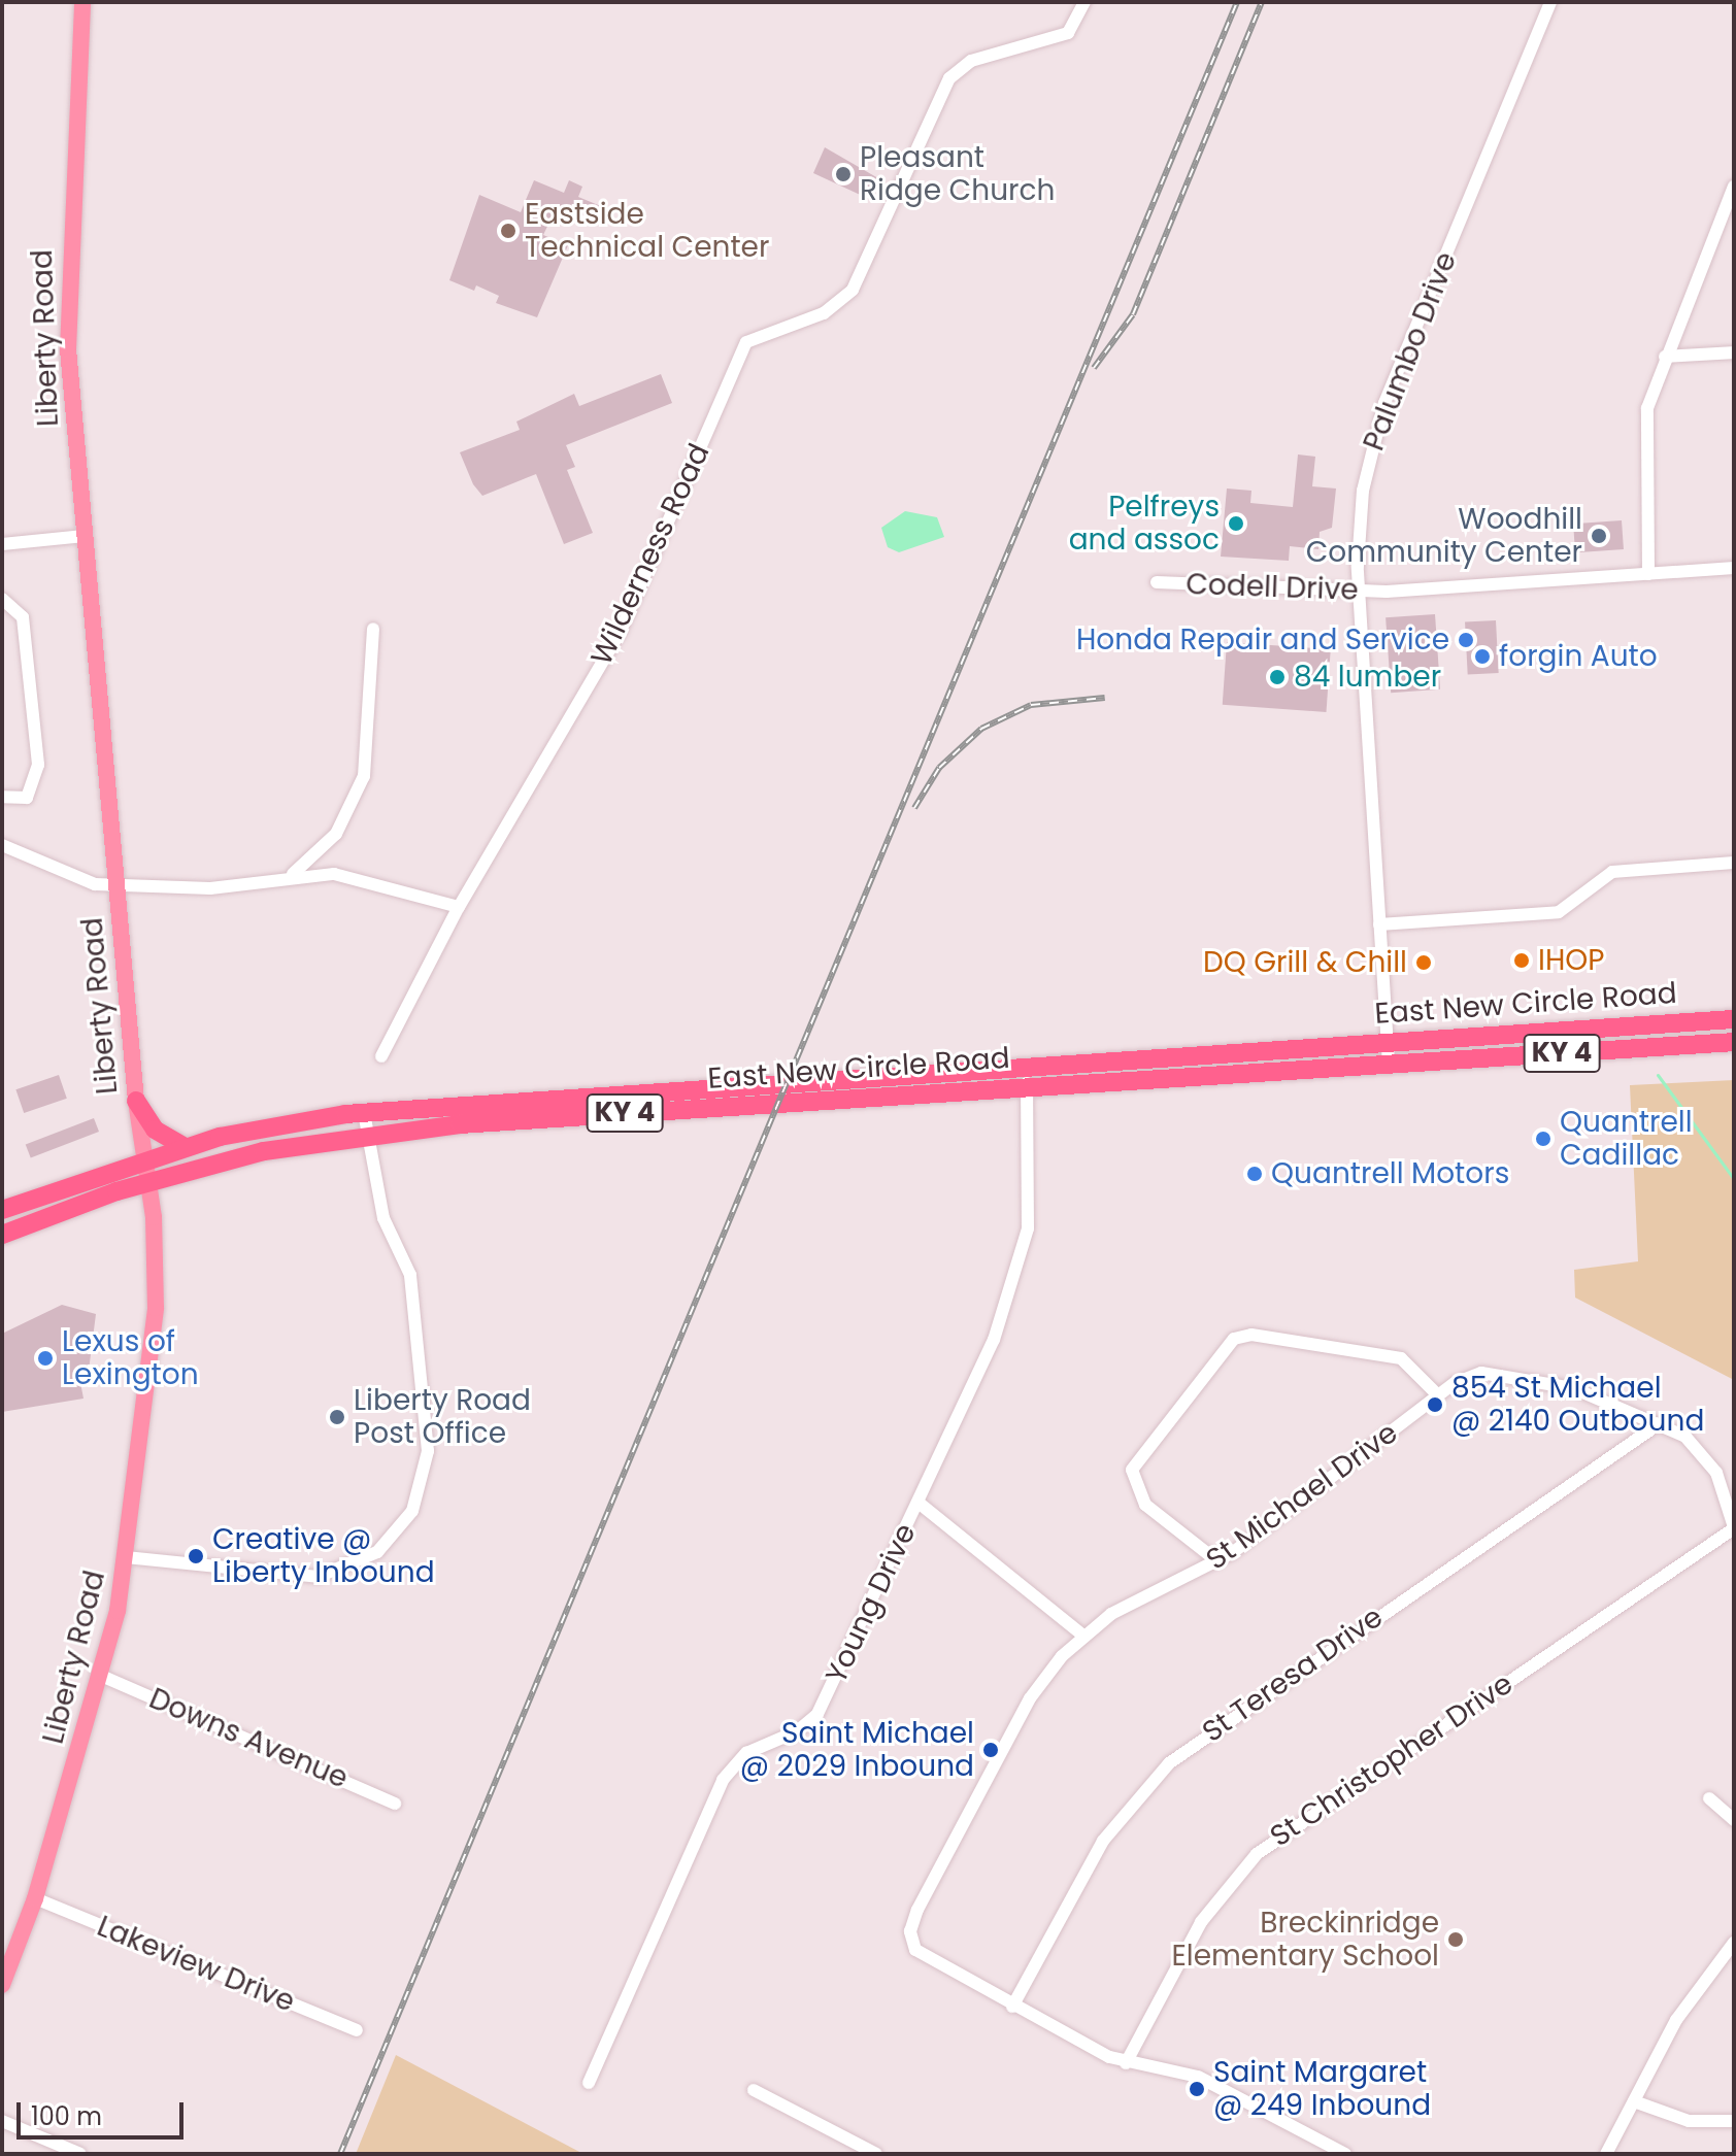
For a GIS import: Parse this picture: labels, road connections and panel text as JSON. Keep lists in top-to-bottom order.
{
  "streets": {
    "highway": ["East New Circle Road", "KY 4"],
    "main road": ["Liberty Road"],
    "street": [
      "Palumbo Drive",
      "Wilderness Road",
      "Codell Drive",
      "St Michael Drive",
      "Young Drive",
      "St Teresa Drive",
      "Downs Avenue",
      "St Christopher Drive",
      "Lakeview Drive"
    ]
  },
  "crossings": [
    ["Liberty Road", "East New Circle Road"],
    ["Liberty Road", "Downs Avenue"],
    ["Liberty Road", "Lakeview Drive"],
    ["Palumbo Drive", "Codell Drive"],
    ["Palumbo Drive", "East New Circle Road"],
    ["East New Circle Road", "Young Drive"],
    ["St Michael Drive", "St Teresa Drive"],
    ["St Michael Drive", "St Christopher Drive"]
  ],
  "places": [
    "Pleasant Ridge Church",
    "Eastside Technical Center",
    "Pelfreys and assoc",
    "Woodhill Community Center",
    "Honda Repair and Service",
    "forgin Auto",
    "84 lumber",
    "IHOP",
    "DQ Grill & Chill",
    "Quantrell Cadillac",
    "Quantrell Motors",
    "Lexus of Lexington",
    "854 St Michael @ 2140 Outbound",
    "Liberty Road Post Office",
    "Creative @ Liberty Inbound",
    "Saint Michael @ 2029 Inbound",
    "Breckinridge Elementary School",
    "Saint Margaret @ 249 Inbound"
  ],
  "scale_bar": "100 m"
}
